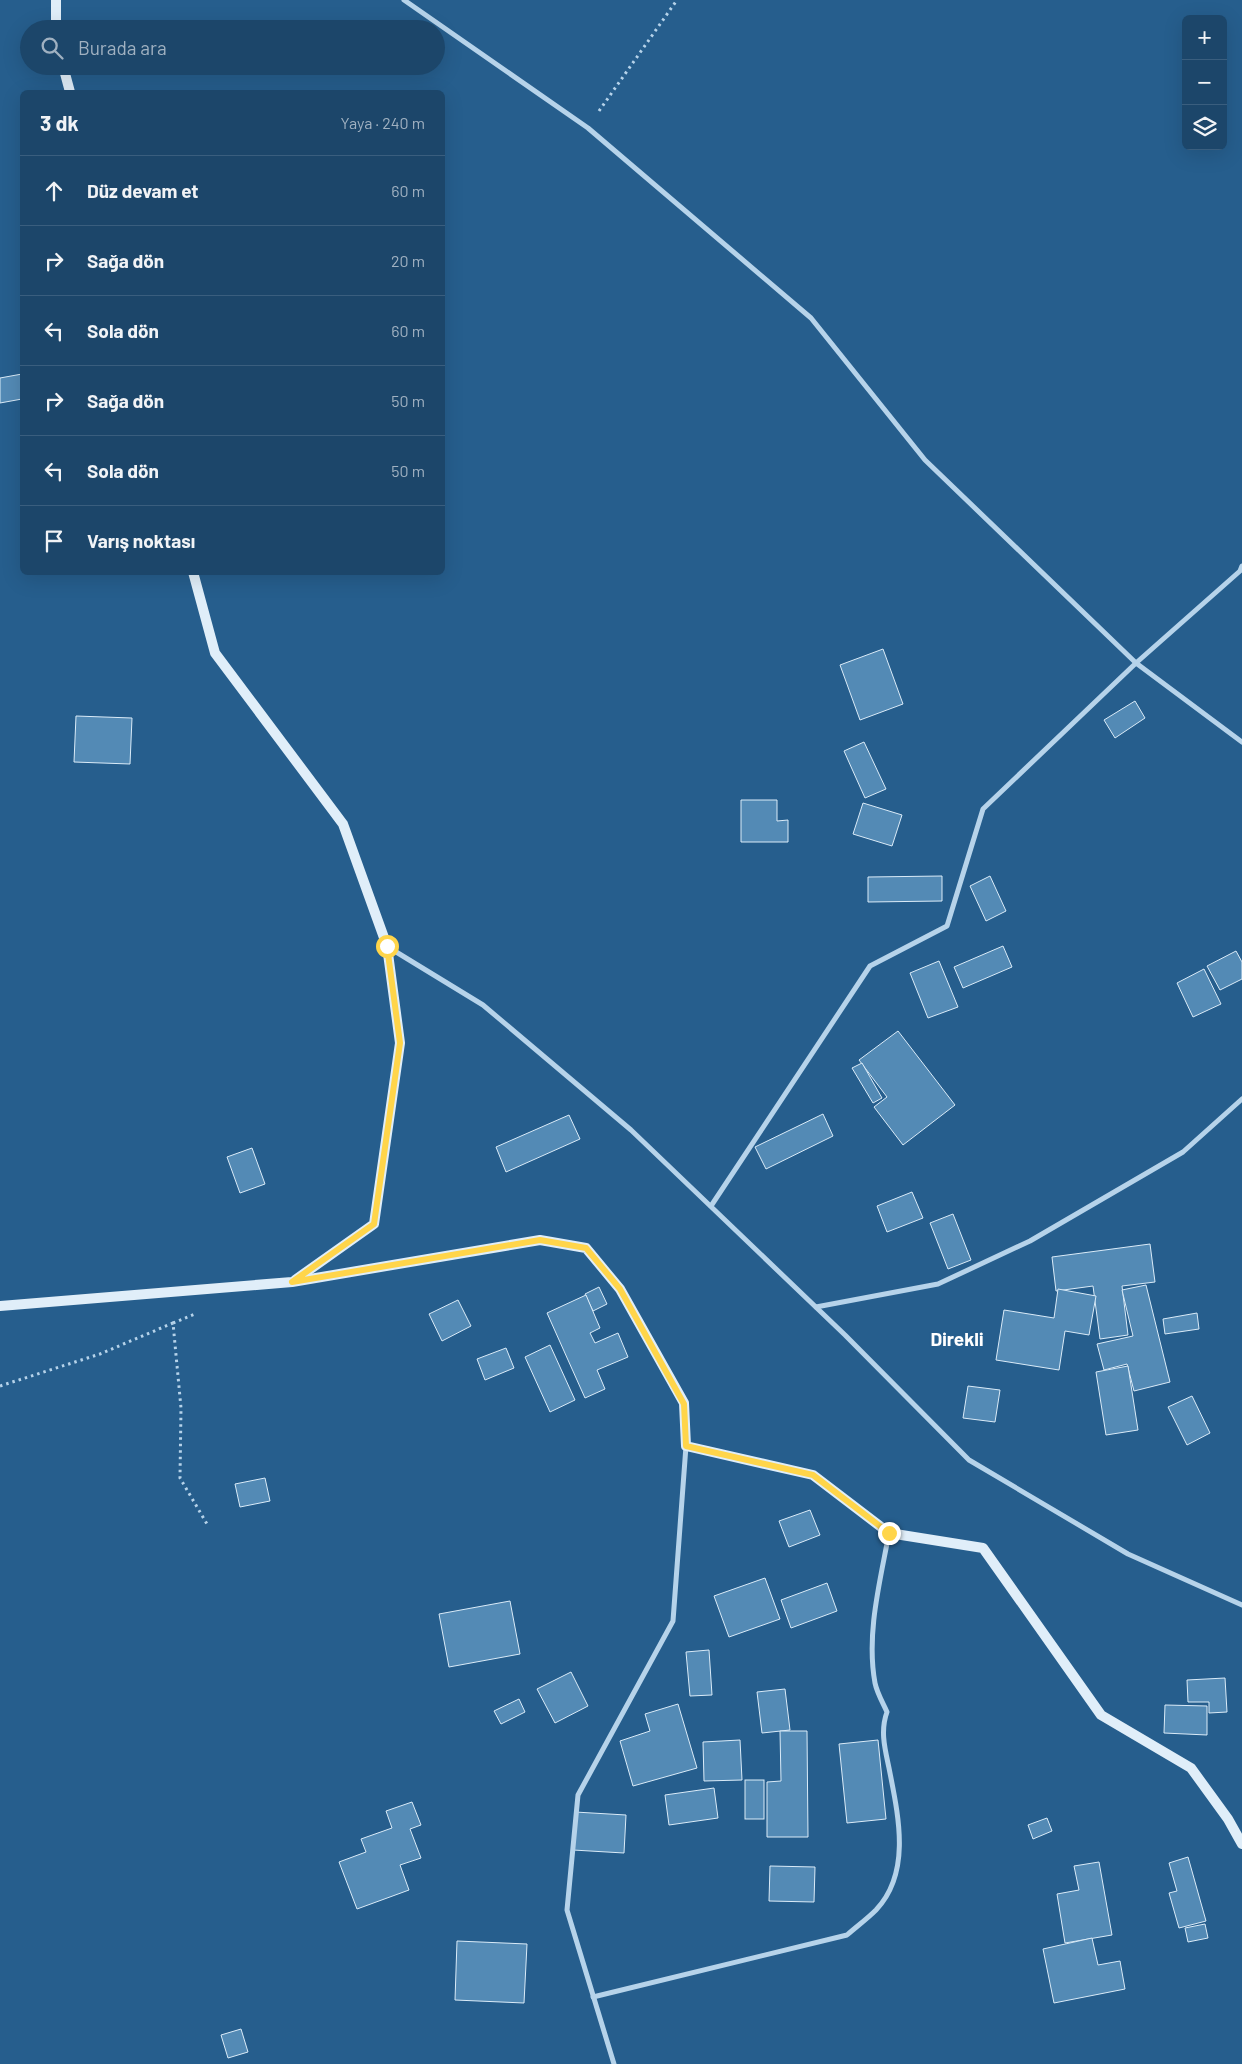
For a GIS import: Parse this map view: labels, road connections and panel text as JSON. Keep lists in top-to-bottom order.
{
  "districts": ["Direkli"],
  "page": {
    "map_buttons": ["+", "−"],
    "search": "Burada ara",
    "heading": ["3 dk", "Yaya · 240 m"],
    "list": [
      ["Düz devam et", "60 m"],
      ["Sağa dön", "20 m"],
      ["Sola dön", "60 m"],
      ["Sağa dön", "50 m"],
      ["Sola dön", "50 m"],
      "Varış noktası"
    ]
  }
}
